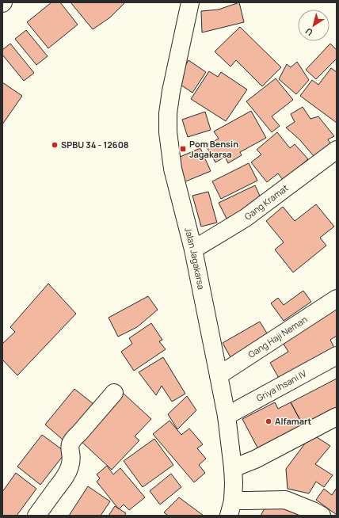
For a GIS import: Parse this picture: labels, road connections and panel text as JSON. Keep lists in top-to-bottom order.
{
  "streets": {
    "street": [
      "Gang Kramat",
      "Jalan Jagakarsa",
      "Gang Haji Neman",
      "Griya Ihsani IV"
    ]
  },
  "crossings": [
    ["Gang Kramat", "Jalan Jagakarsa"],
    ["Jalan Jagakarsa", "Gang Haji Neman"],
    ["Jalan Jagakarsa", "Griya Ihsani IV"]
  ],
  "places": {
    "other": ["SPBU 34 - 12608", "Alfamart"],
    "transit": ["Pom Bensin Jagakarsa"]
  },
  "north": "bottom left"
}
